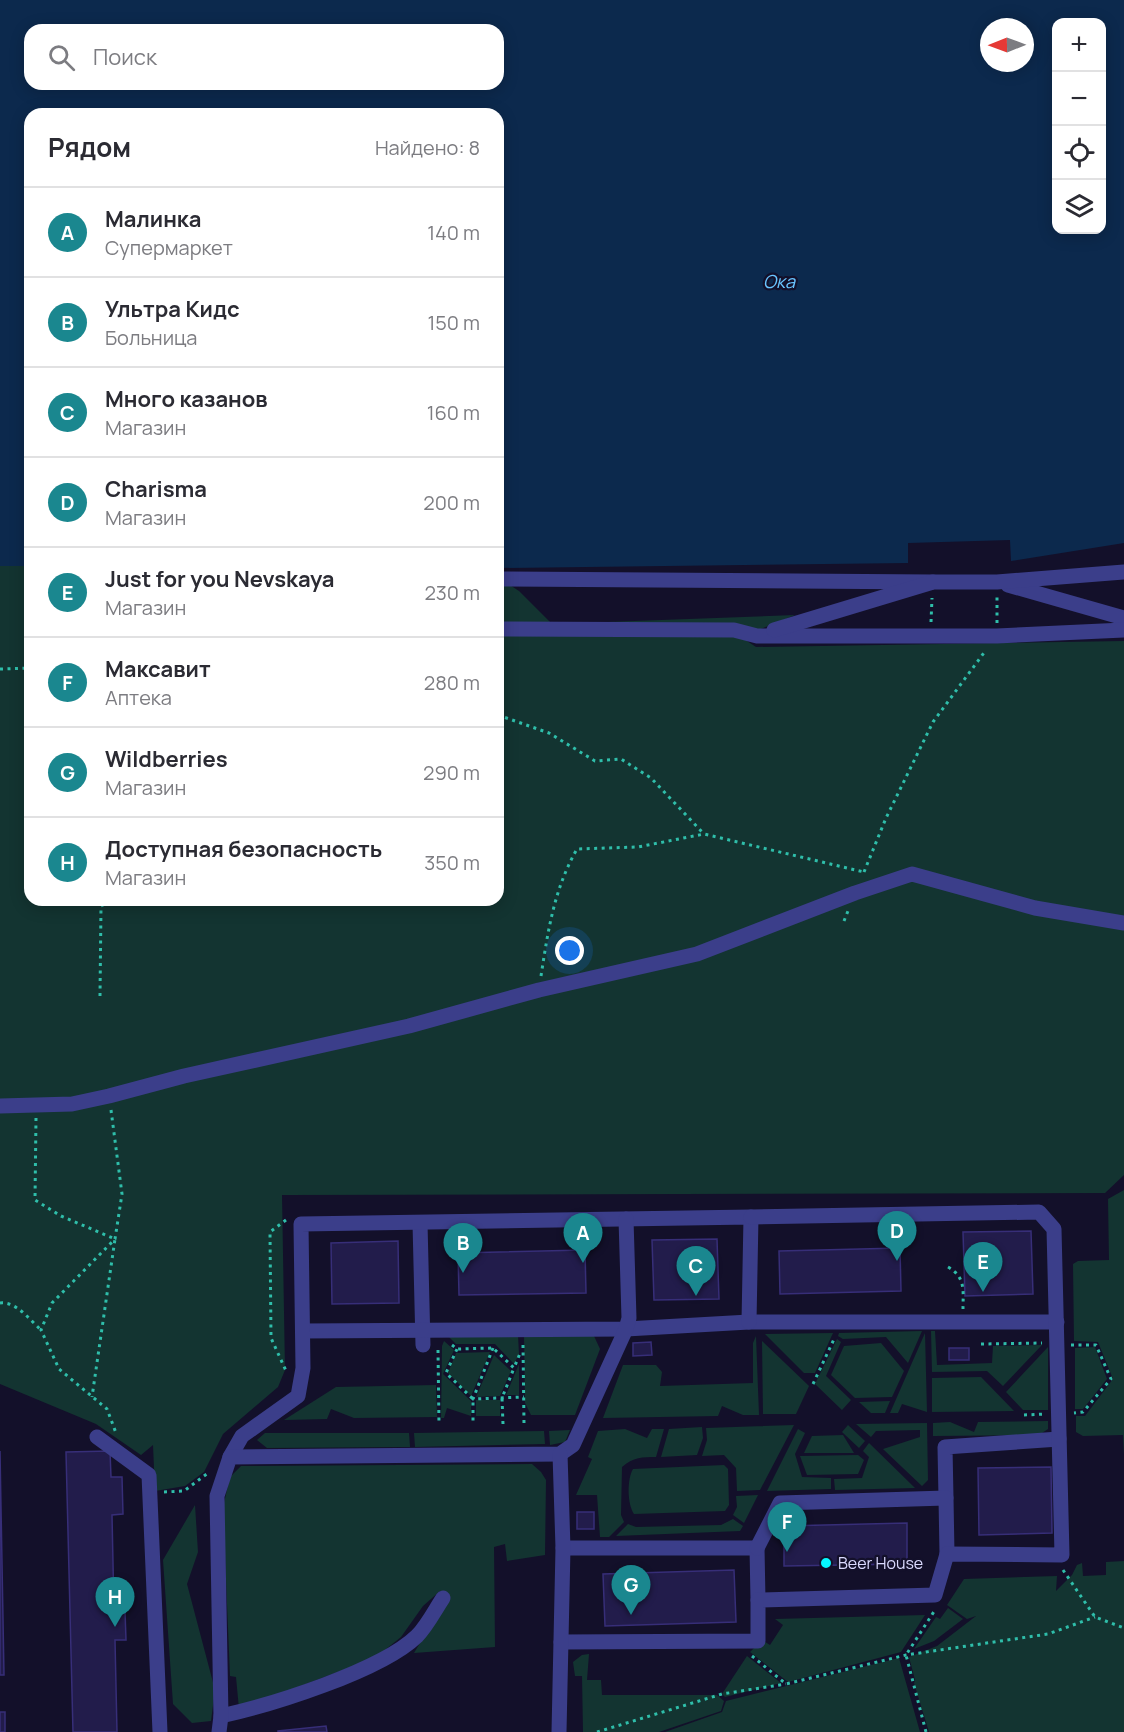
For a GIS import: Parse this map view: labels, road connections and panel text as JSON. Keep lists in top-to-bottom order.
{
  "water": ["Ока"],
  "places": ["Beer House"],
  "north": "left",
  "page": {
    "map_buttons": ["+", "−"],
    "search": "Поиск",
    "heading": ["Рядом", "Найдено: 8"],
    "list": [
      {
        "mark": "A",
        "name": "Малинка",
        "note": "Супермаркет",
        "value": "140 m"
      },
      {
        "mark": "B",
        "name": "Ультра Кидс",
        "note": "Больница",
        "value": "150 m"
      },
      {
        "mark": "C",
        "name": "Много казанов",
        "note": "Магазин",
        "value": "160 m"
      },
      {
        "mark": "D",
        "name": "Charisma",
        "note": "Магазин",
        "value": "200 m"
      },
      {
        "mark": "E",
        "name": "Just for you Nevskaya",
        "note": "Магазин",
        "value": "230 m"
      },
      {
        "mark": "F",
        "name": "Максавит",
        "note": "Аптека",
        "value": "280 m"
      },
      {
        "mark": "G",
        "name": "Wildberries",
        "note": "Магазин",
        "value": "290 m"
      },
      {
        "mark": "H",
        "name": "Доступная безопасность",
        "note": "Магазин",
        "value": "350 m"
      }
    ],
    "pins": [
      "D",
      "A",
      "B",
      "E",
      "C",
      "F",
      "G",
      "H"
    ]
  }
}
